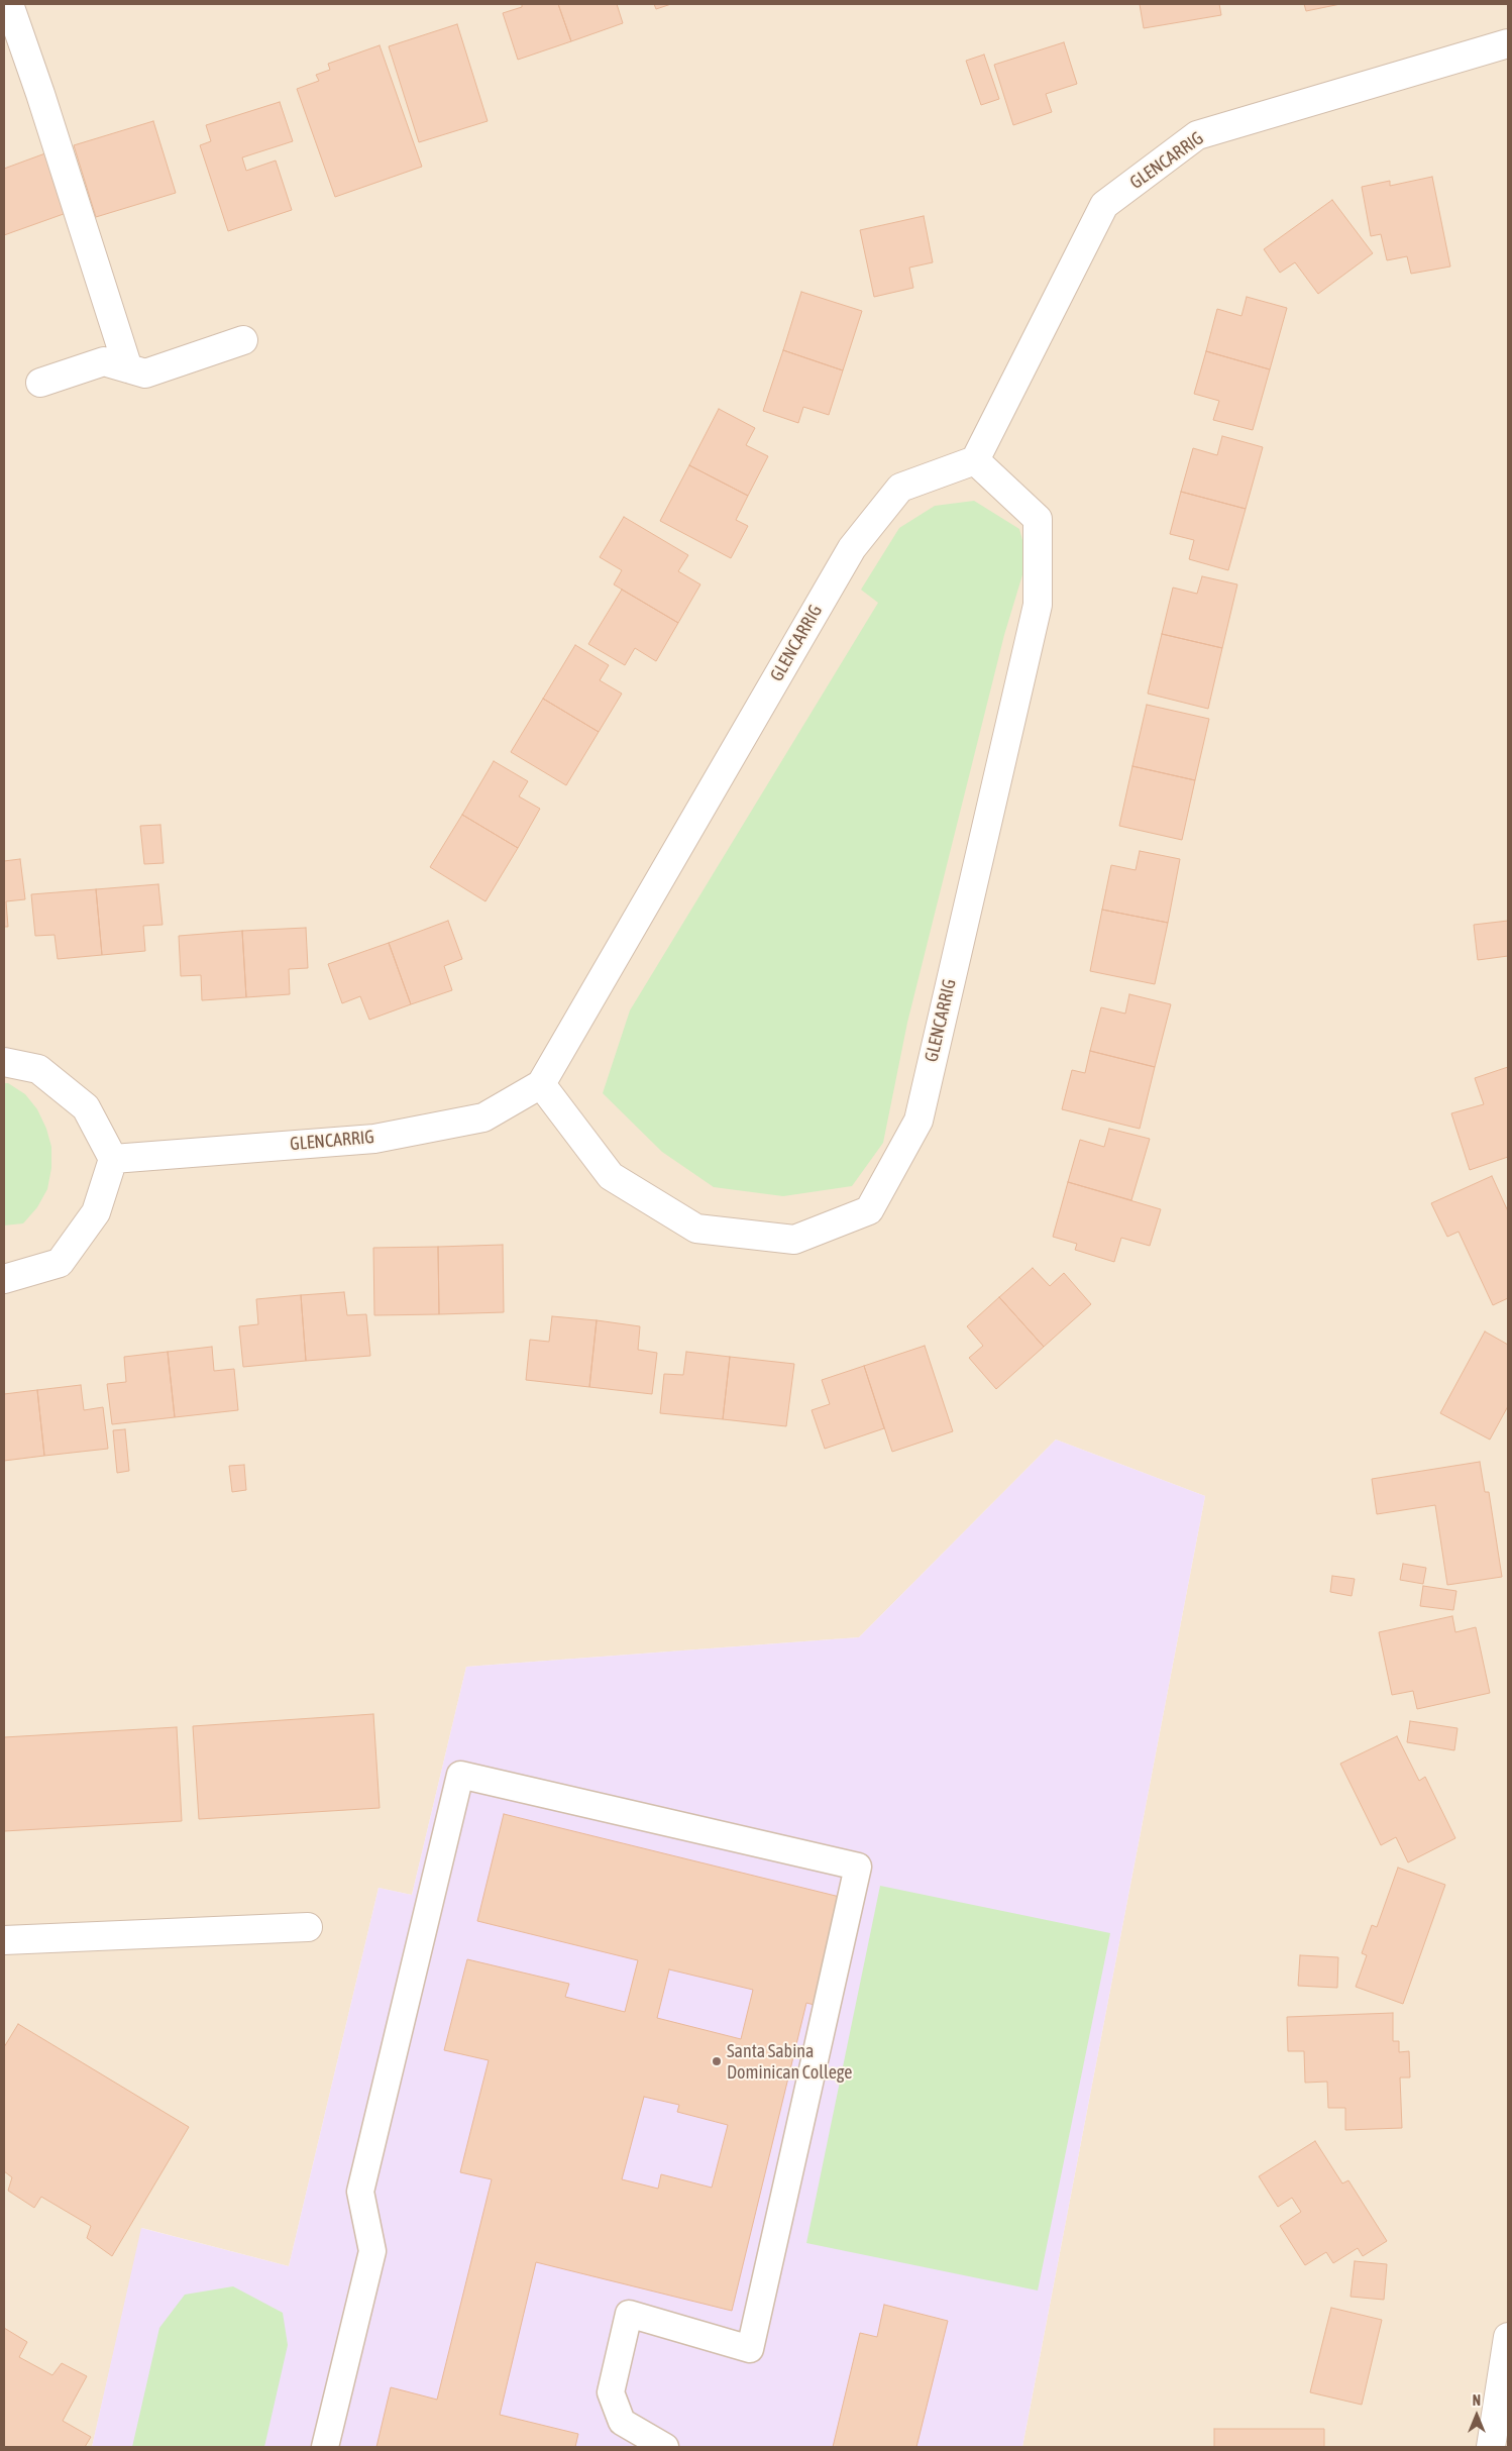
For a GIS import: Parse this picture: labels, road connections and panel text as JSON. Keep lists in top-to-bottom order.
{
  "streets": {
    "street": ["GLENCARRIG"]
  },
  "places": ["Santa Sabina Dominican College"],
  "north": "top"
}
